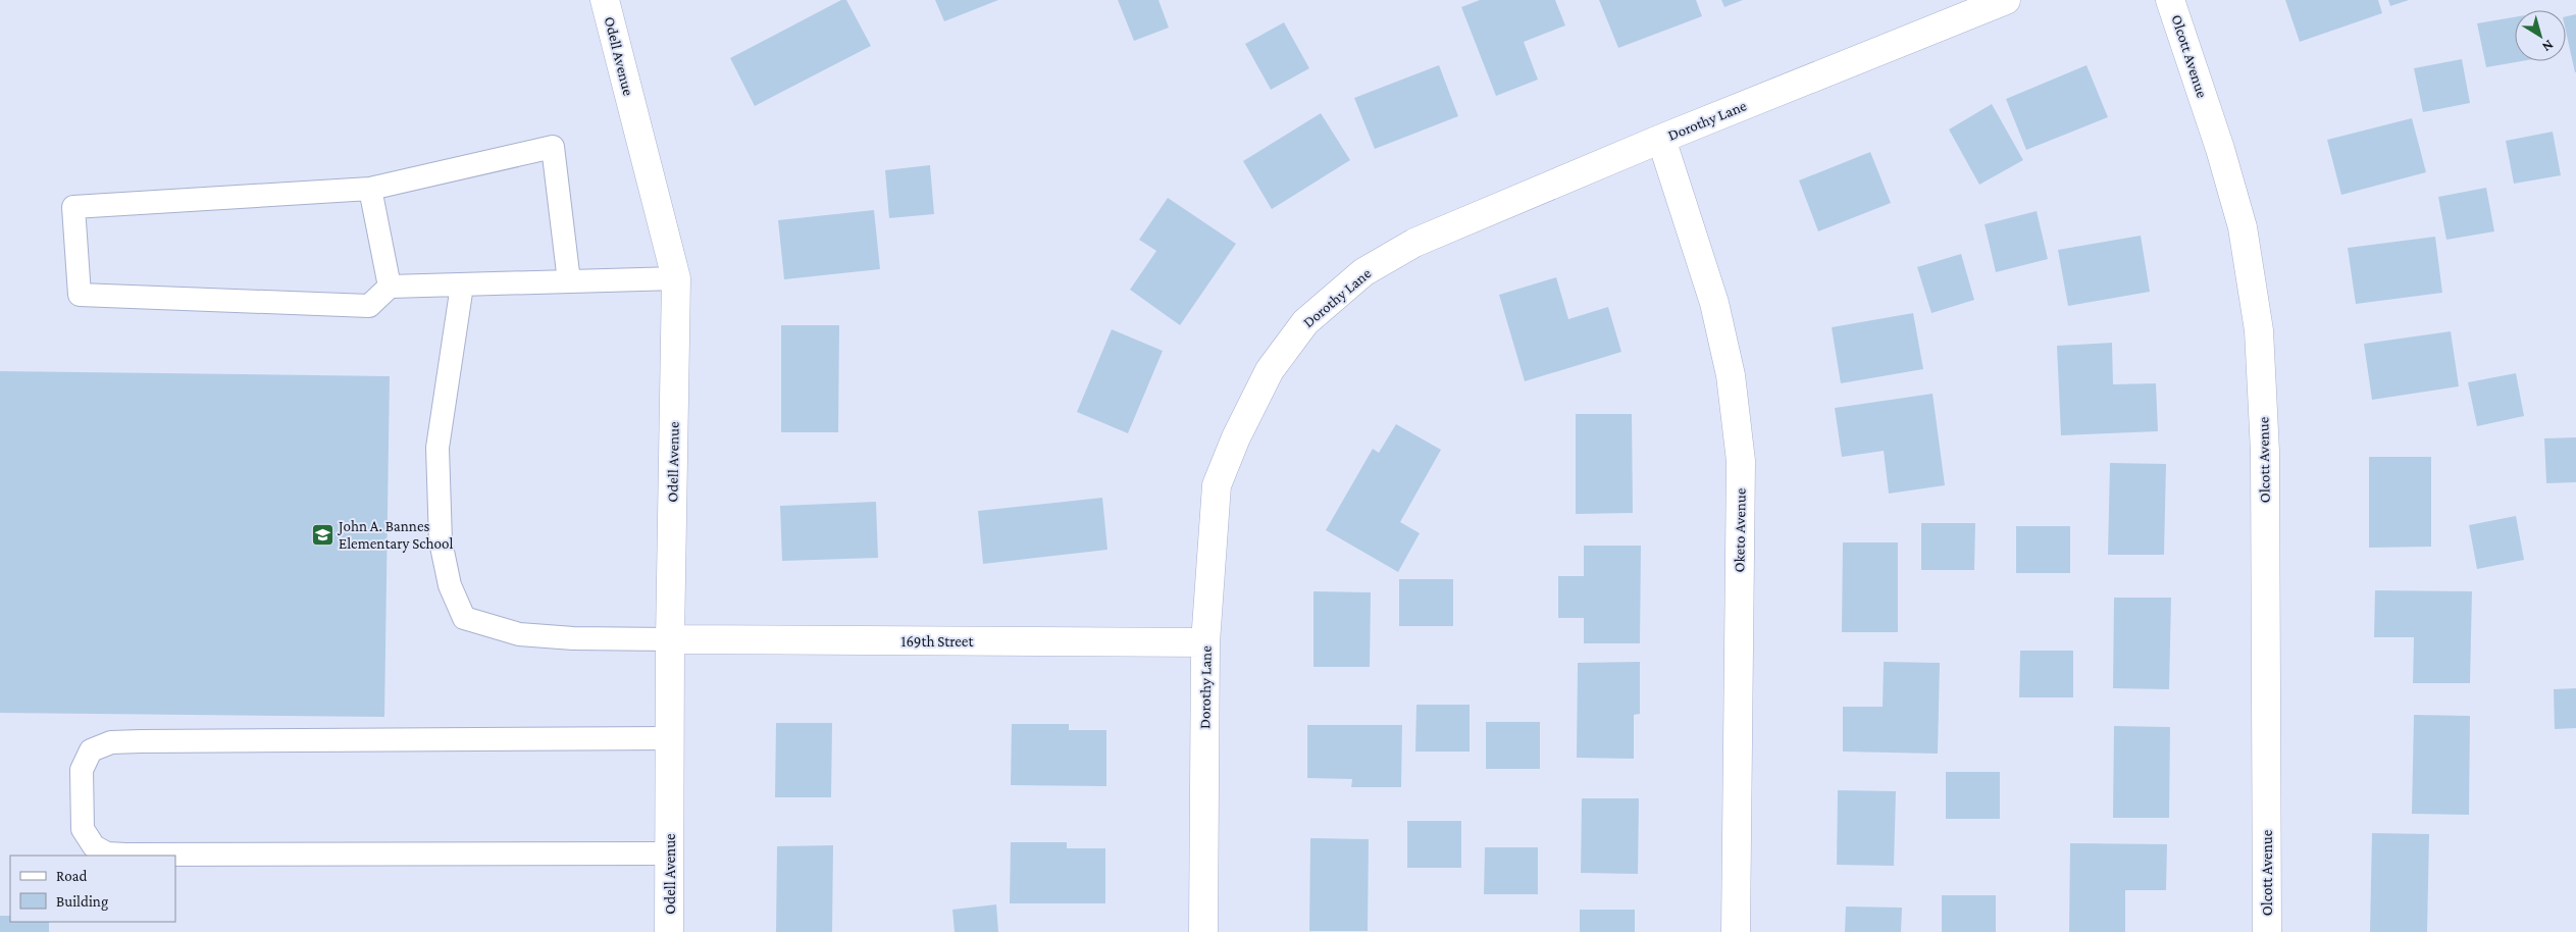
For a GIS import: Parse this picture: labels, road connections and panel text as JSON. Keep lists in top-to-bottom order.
{
  "streets": {
    "street": [
      "Odell Avenue",
      "Olcott Avenue",
      "Dorothy Lane",
      "Oketo Avenue",
      "169th Street"
    ]
  },
  "crossings": [
    ["Odell Avenue", "169th Street"],
    ["Dorothy Lane", "Oketo Avenue"],
    ["Dorothy Lane", "169th Street"]
  ],
  "places": {
    "school or university": ["John A. Bannes Elementary School"]
  },
  "legend": ["Road", "Building"],
  "north": "bottom right"
}
